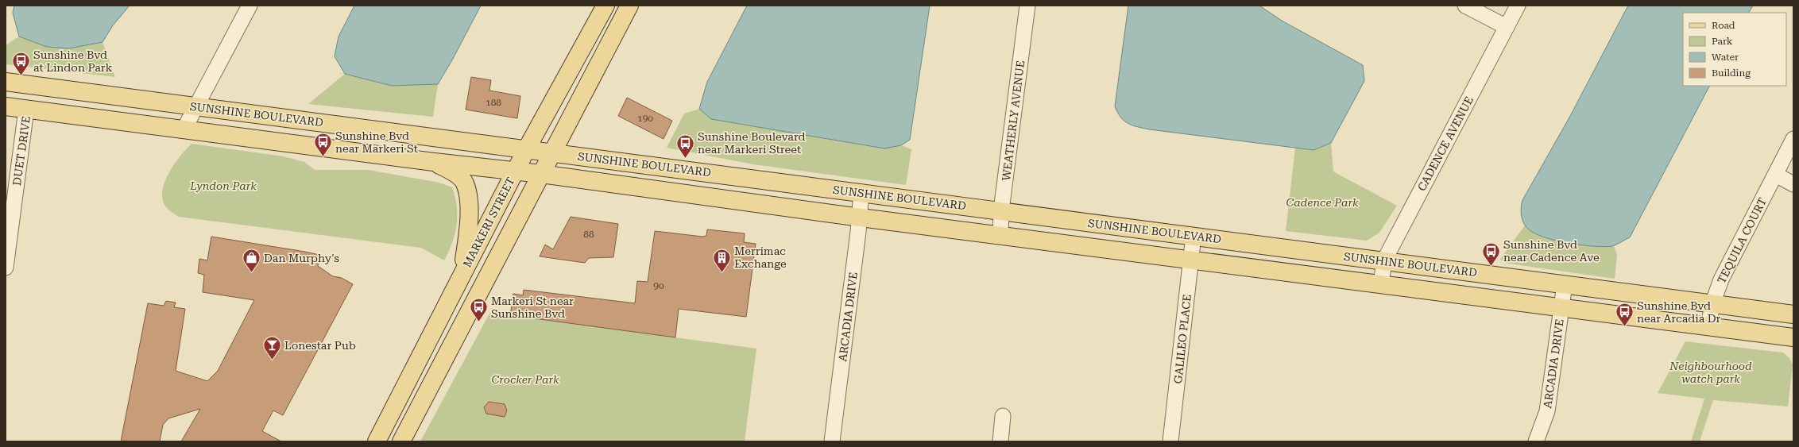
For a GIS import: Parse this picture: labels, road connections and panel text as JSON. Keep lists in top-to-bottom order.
{
  "streets": {
    "main road": ["SUNSHINE BOULEVARD", "MARKERI STREET"],
    "street": [
      "WEATHERLY AVENUE",
      "CADENCE AVENUE",
      "DUET DRIVE",
      "TEQUILA COURT",
      "ARCADIA DRIVE",
      "GALILEO PLACE"
    ]
  },
  "crossings": [
    ["SUNSHINE BOULEVARD", "WEATHERLY AVENUE"],
    ["SUNSHINE BOULEVARD", "CADENCE AVENUE"],
    ["SUNSHINE BOULEVARD", "DUET DRIVE"],
    ["SUNSHINE BOULEVARD", "MARKERI STREET"],
    ["SUNSHINE BOULEVARD", "TEQUILA COURT"],
    ["SUNSHINE BOULEVARD", "ARCADIA DRIVE"],
    ["SUNSHINE BOULEVARD", "GALILEO PLACE"]
  ],
  "parks": [
    "Lyndon Park",
    "Cadence Park",
    "Neighbourhood watch park",
    "Crocker Park"
  ],
  "places": {
    "bus stop": [
      "Sunshine Bvd at Lindon Park",
      "Sunshine Bvd near Markeri St",
      "Sunshine Boulevard near Markeri Street",
      "Sunshine Bvd near Cadence Ave",
      "Markeri St near Sunshine Bvd",
      "Sunshine Bvd near Arcadia Dr"
    ],
    "building": ["Merrimac Exchange"],
    "shop": ["Dan Murphy's"],
    "bar": ["Lonestar Pub"]
  },
  "house_numbers": [
    "188",
    "190",
    "88",
    "90"
  ],
  "legend": [
    "Road",
    "Park",
    "Water",
    "Building"
  ]
}
